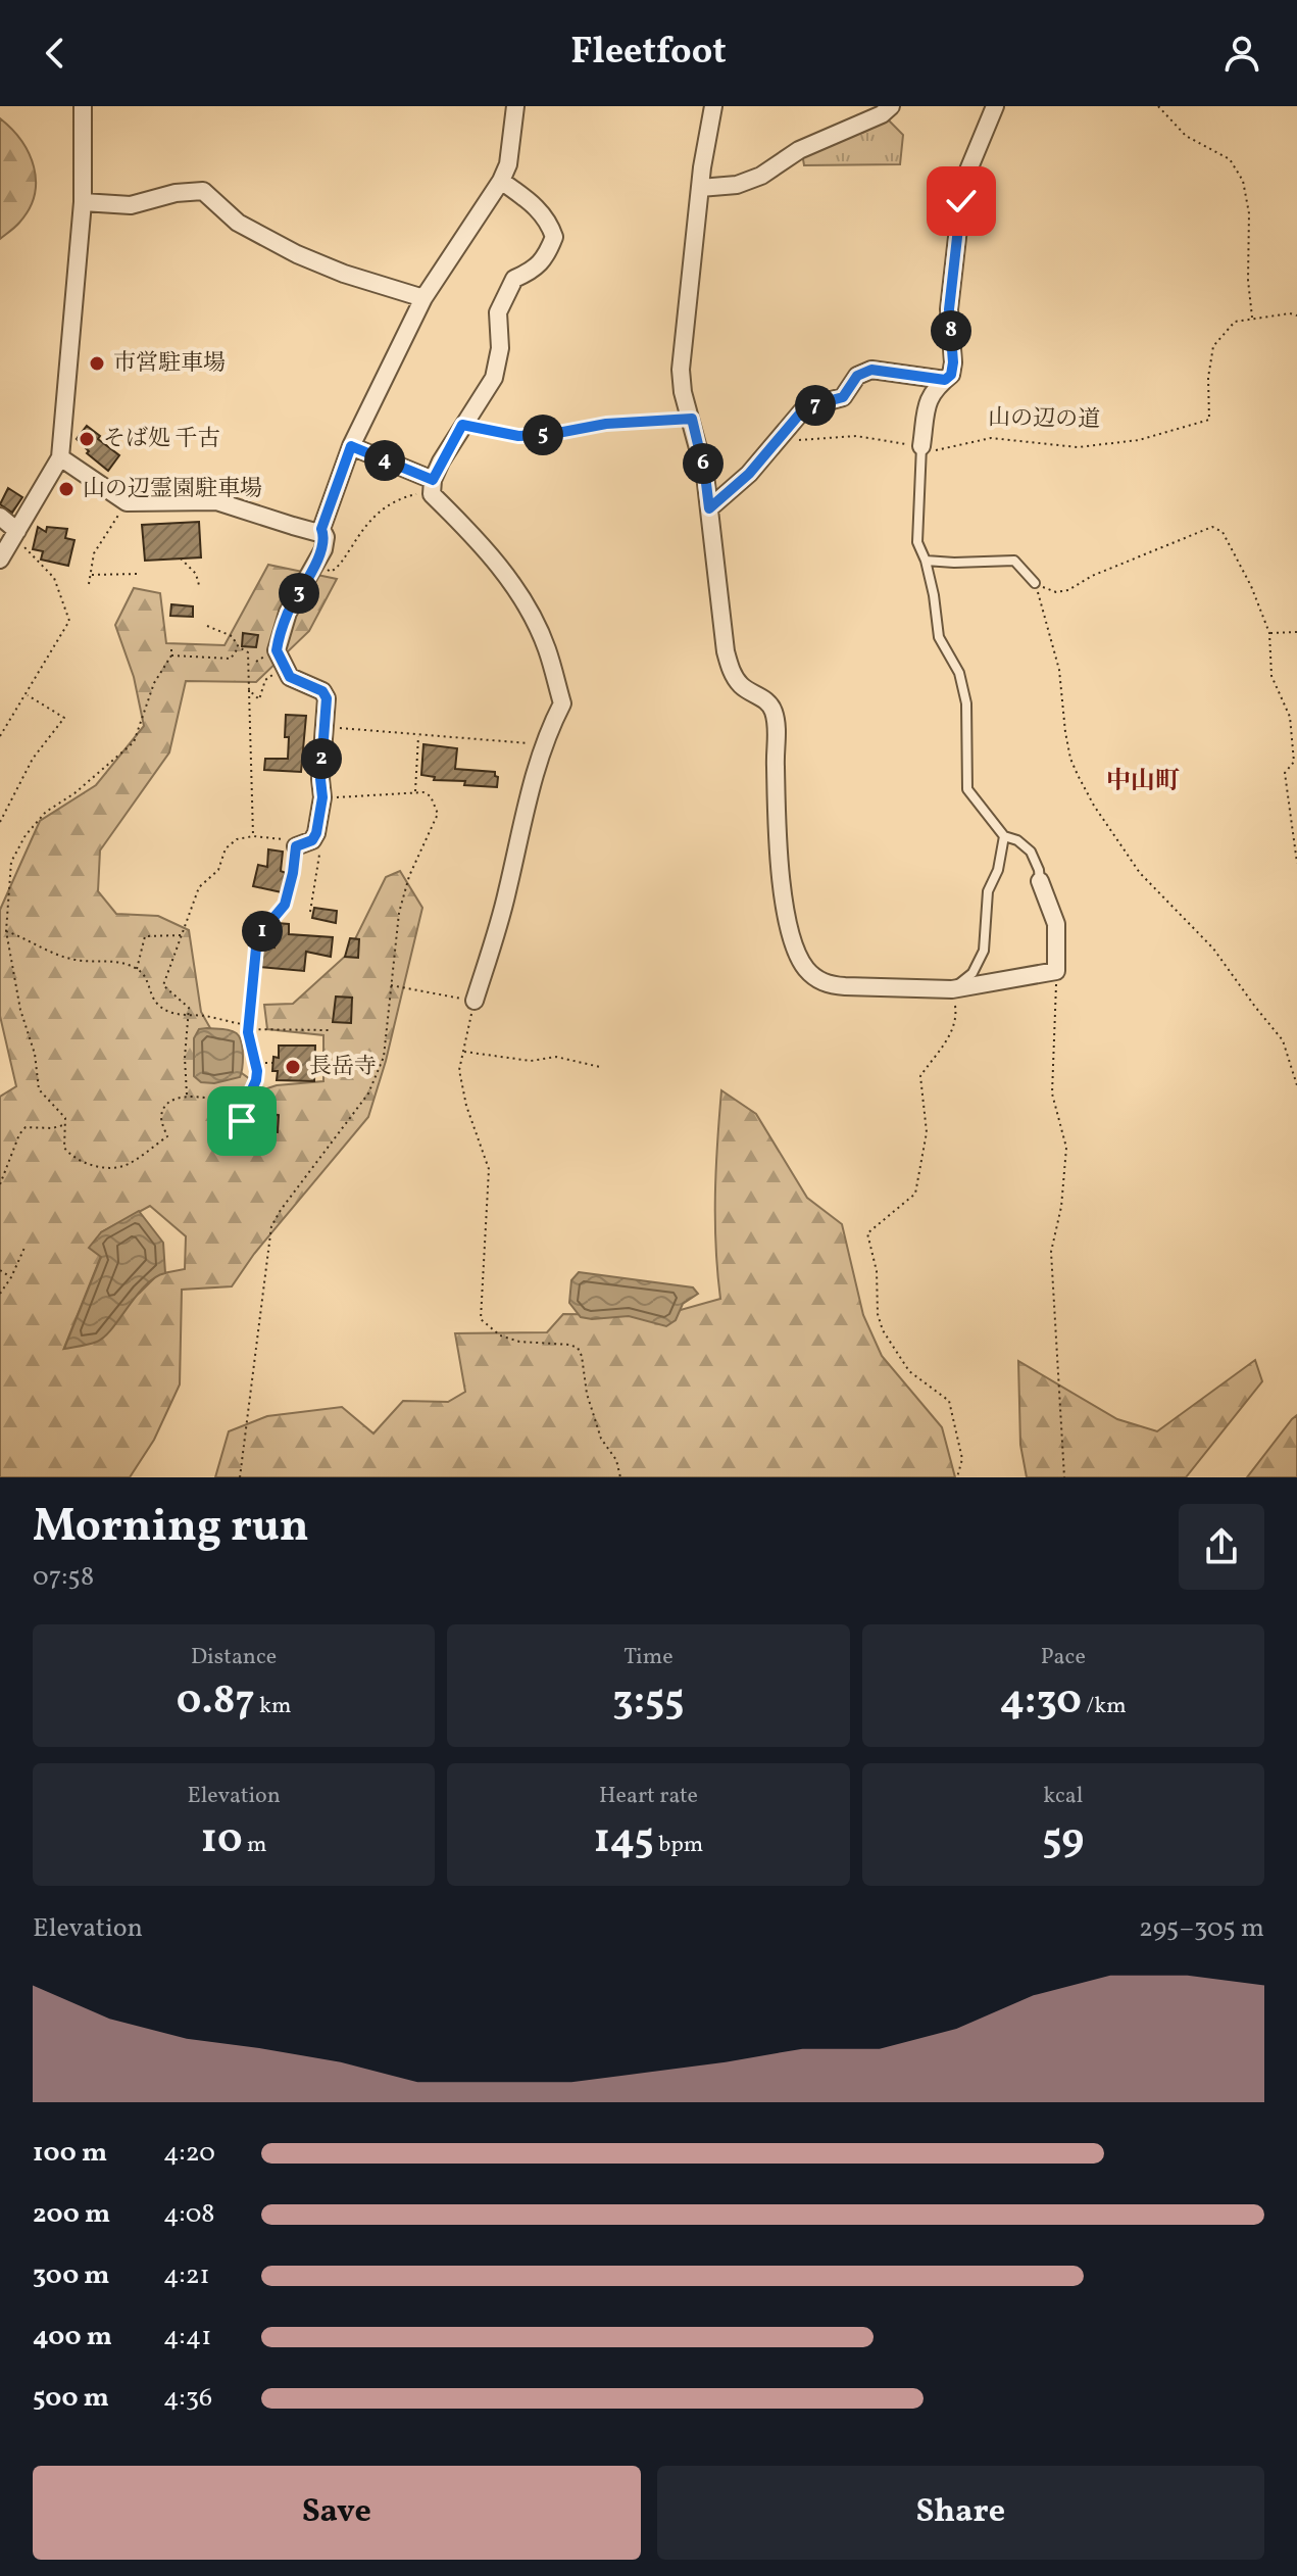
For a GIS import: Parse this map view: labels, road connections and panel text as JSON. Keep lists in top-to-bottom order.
{
  "streets": {
    "path": ["山の辺の道"]
  },
  "districts": ["中山町"],
  "places": [
    "市営駐車場",
    "そば処 千古",
    "山の辺霊園駐車場",
    "長岳寺"
  ],
  "page": {
    "header": "Fleetfoot",
    "pins": [
      "8",
      "7",
      "5",
      "4",
      "6",
      "3",
      "2",
      "1"
    ],
    "heading": ["Morning run", "07:58"],
    "stats": [
      ["Distance", "0.87 km"],
      ["Time", "3:55"],
      ["Pace", "4:30 /km"],
      ["Elevation", "10 m"],
      ["Heart rate", "145 bpm"],
      ["kcal", "59"]
    ],
    "chart": ["Elevation", "295–305 m"],
    "list": [
      {
        "name": "100 m",
        "note": "4:20"
      },
      {
        "name": "200 m",
        "note": "4:08"
      },
      {
        "name": "300 m",
        "note": "4:21"
      },
      {
        "name": "400 m",
        "note": "4:41"
      },
      {
        "name": "500 m",
        "note": "4:36"
      }
    ],
    "buttons": ["Save", "Share"]
  }
}
